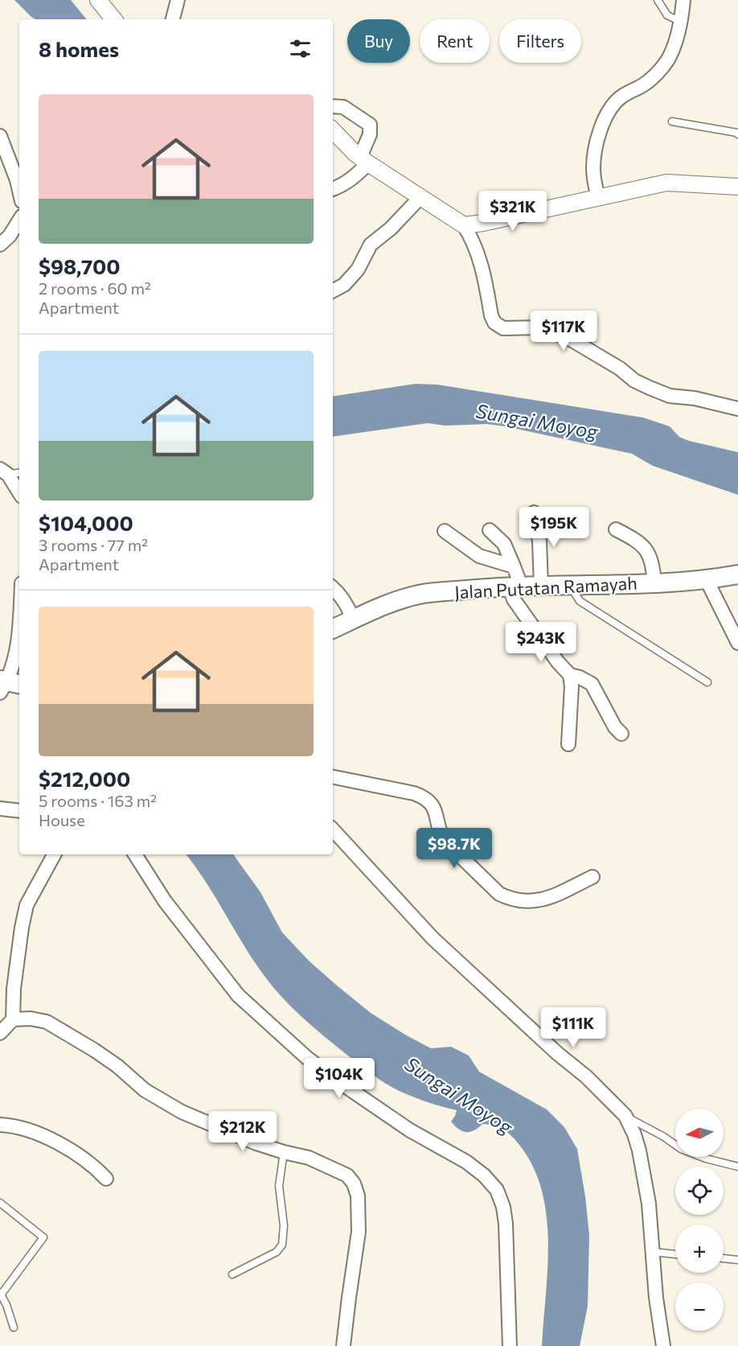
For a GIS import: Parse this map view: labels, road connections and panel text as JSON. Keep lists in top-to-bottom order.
{
  "streets": {
    "main road": ["Jalan Putatan Ramayah"]
  },
  "water": ["Sungai Moyog"],
  "north": "left",
  "page": {
    "chip": ["Buy", "Rent", "Filters"],
    "heading": "8 homes",
    "list": [
      {
        "name": "$98,700",
        "note": "2 rooms · 60 m² · Apartment"
      },
      {
        "name": "$104,000",
        "note": "3 rooms · 77 m² · Apartment"
      },
      {
        "name": "$212,000",
        "note": "5 rooms · 163 m² · House"
      }
    ],
    "price": [
      "$321K",
      "$117K",
      "$195K",
      "$243K",
      "$98.7K",
      "$111K",
      "$104K",
      "$212K"
    ],
    "map_buttons": ["+", "−"]
  }
}
